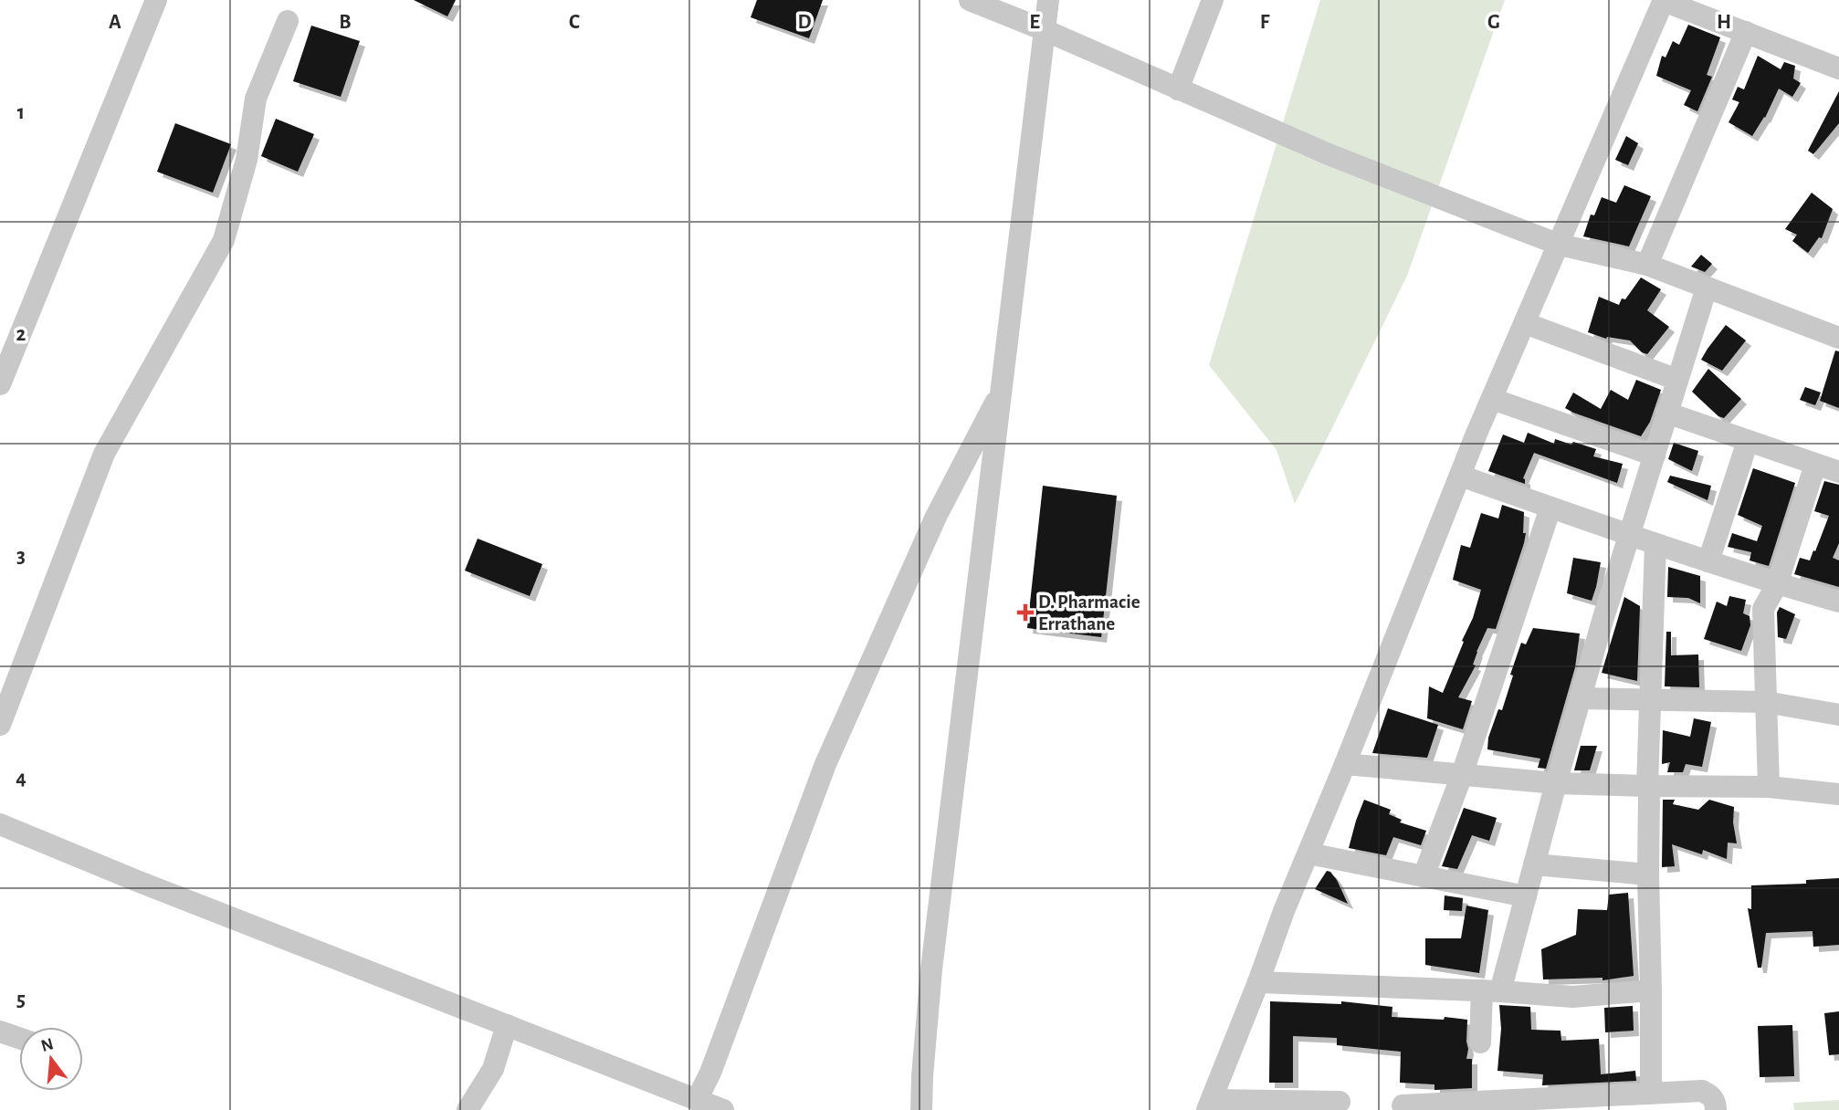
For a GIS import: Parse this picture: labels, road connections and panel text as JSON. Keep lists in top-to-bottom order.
{
  "places": {
    "health": ["D. Pharmacie Errathane"]
  },
  "north": "top",
  "grid": {
    "columns": [
      "A",
      "B",
      "C",
      "D",
      "E",
      "F",
      "G",
      "H"
    ],
    "rows": [
      "1",
      "2",
      "3",
      "4",
      "5"
    ]
  }
}
